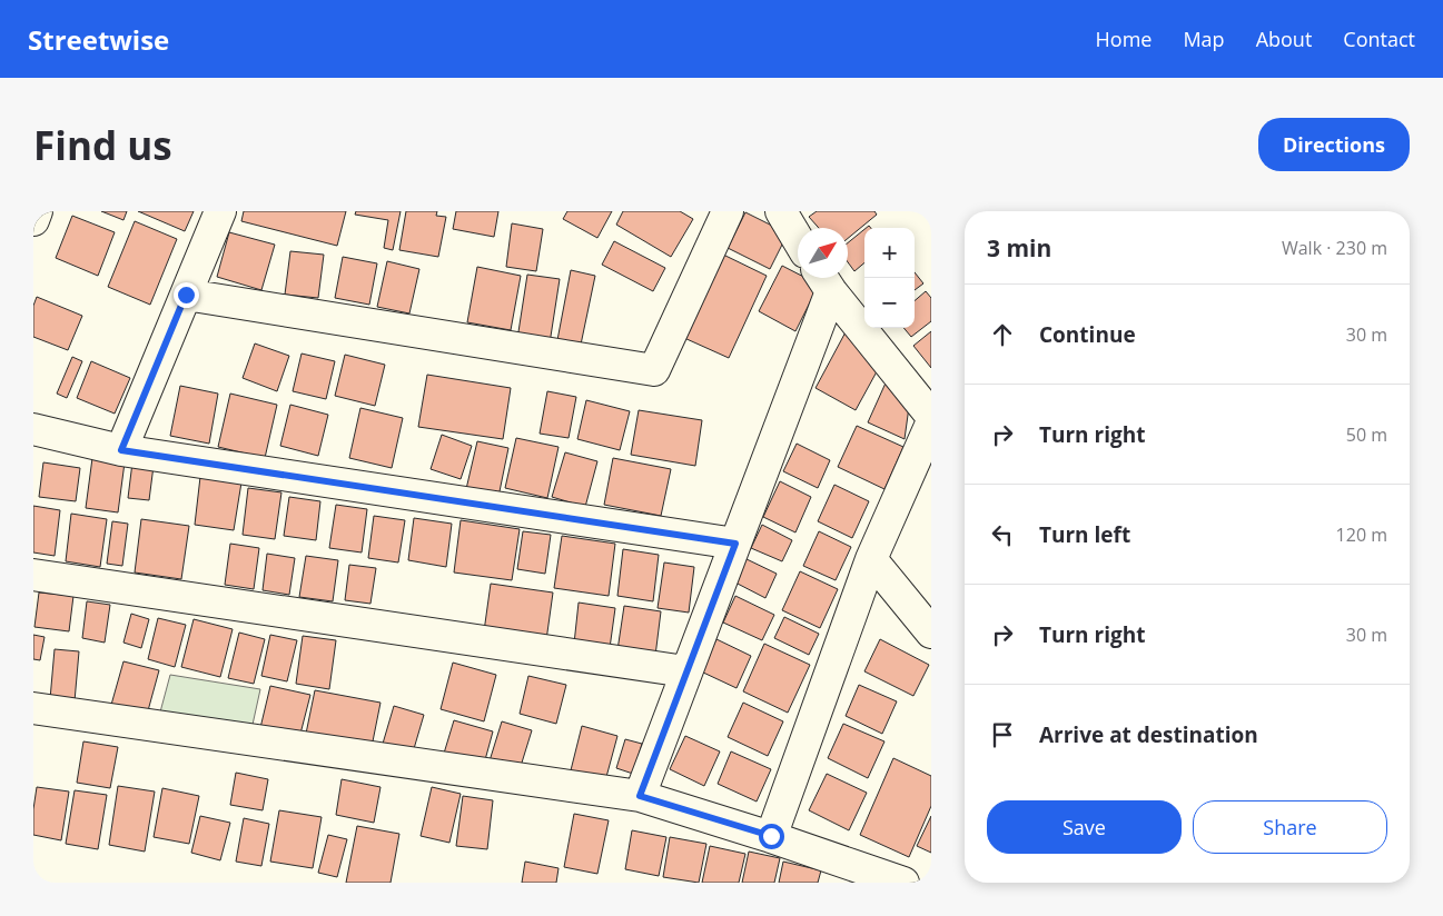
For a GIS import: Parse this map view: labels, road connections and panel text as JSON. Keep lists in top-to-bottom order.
{
  "north": "top right",
  "page": {
    "header": "Streetwise",
    "nav": [
      "Home",
      "Map",
      "About",
      "Contact"
    ],
    "buttons": [
      "Directions",
      ["Save", "Share"]
    ],
    "title": "Find us",
    "heading": ["3 min", "Walk · 230 m"],
    "map_buttons": ["+", "−"],
    "list": [
      ["Continue", "30 m"],
      ["Turn right", "50 m"],
      ["Turn left", "120 m"],
      ["Turn right", "30 m"],
      "Arrive at destination"
    ]
  }
}
